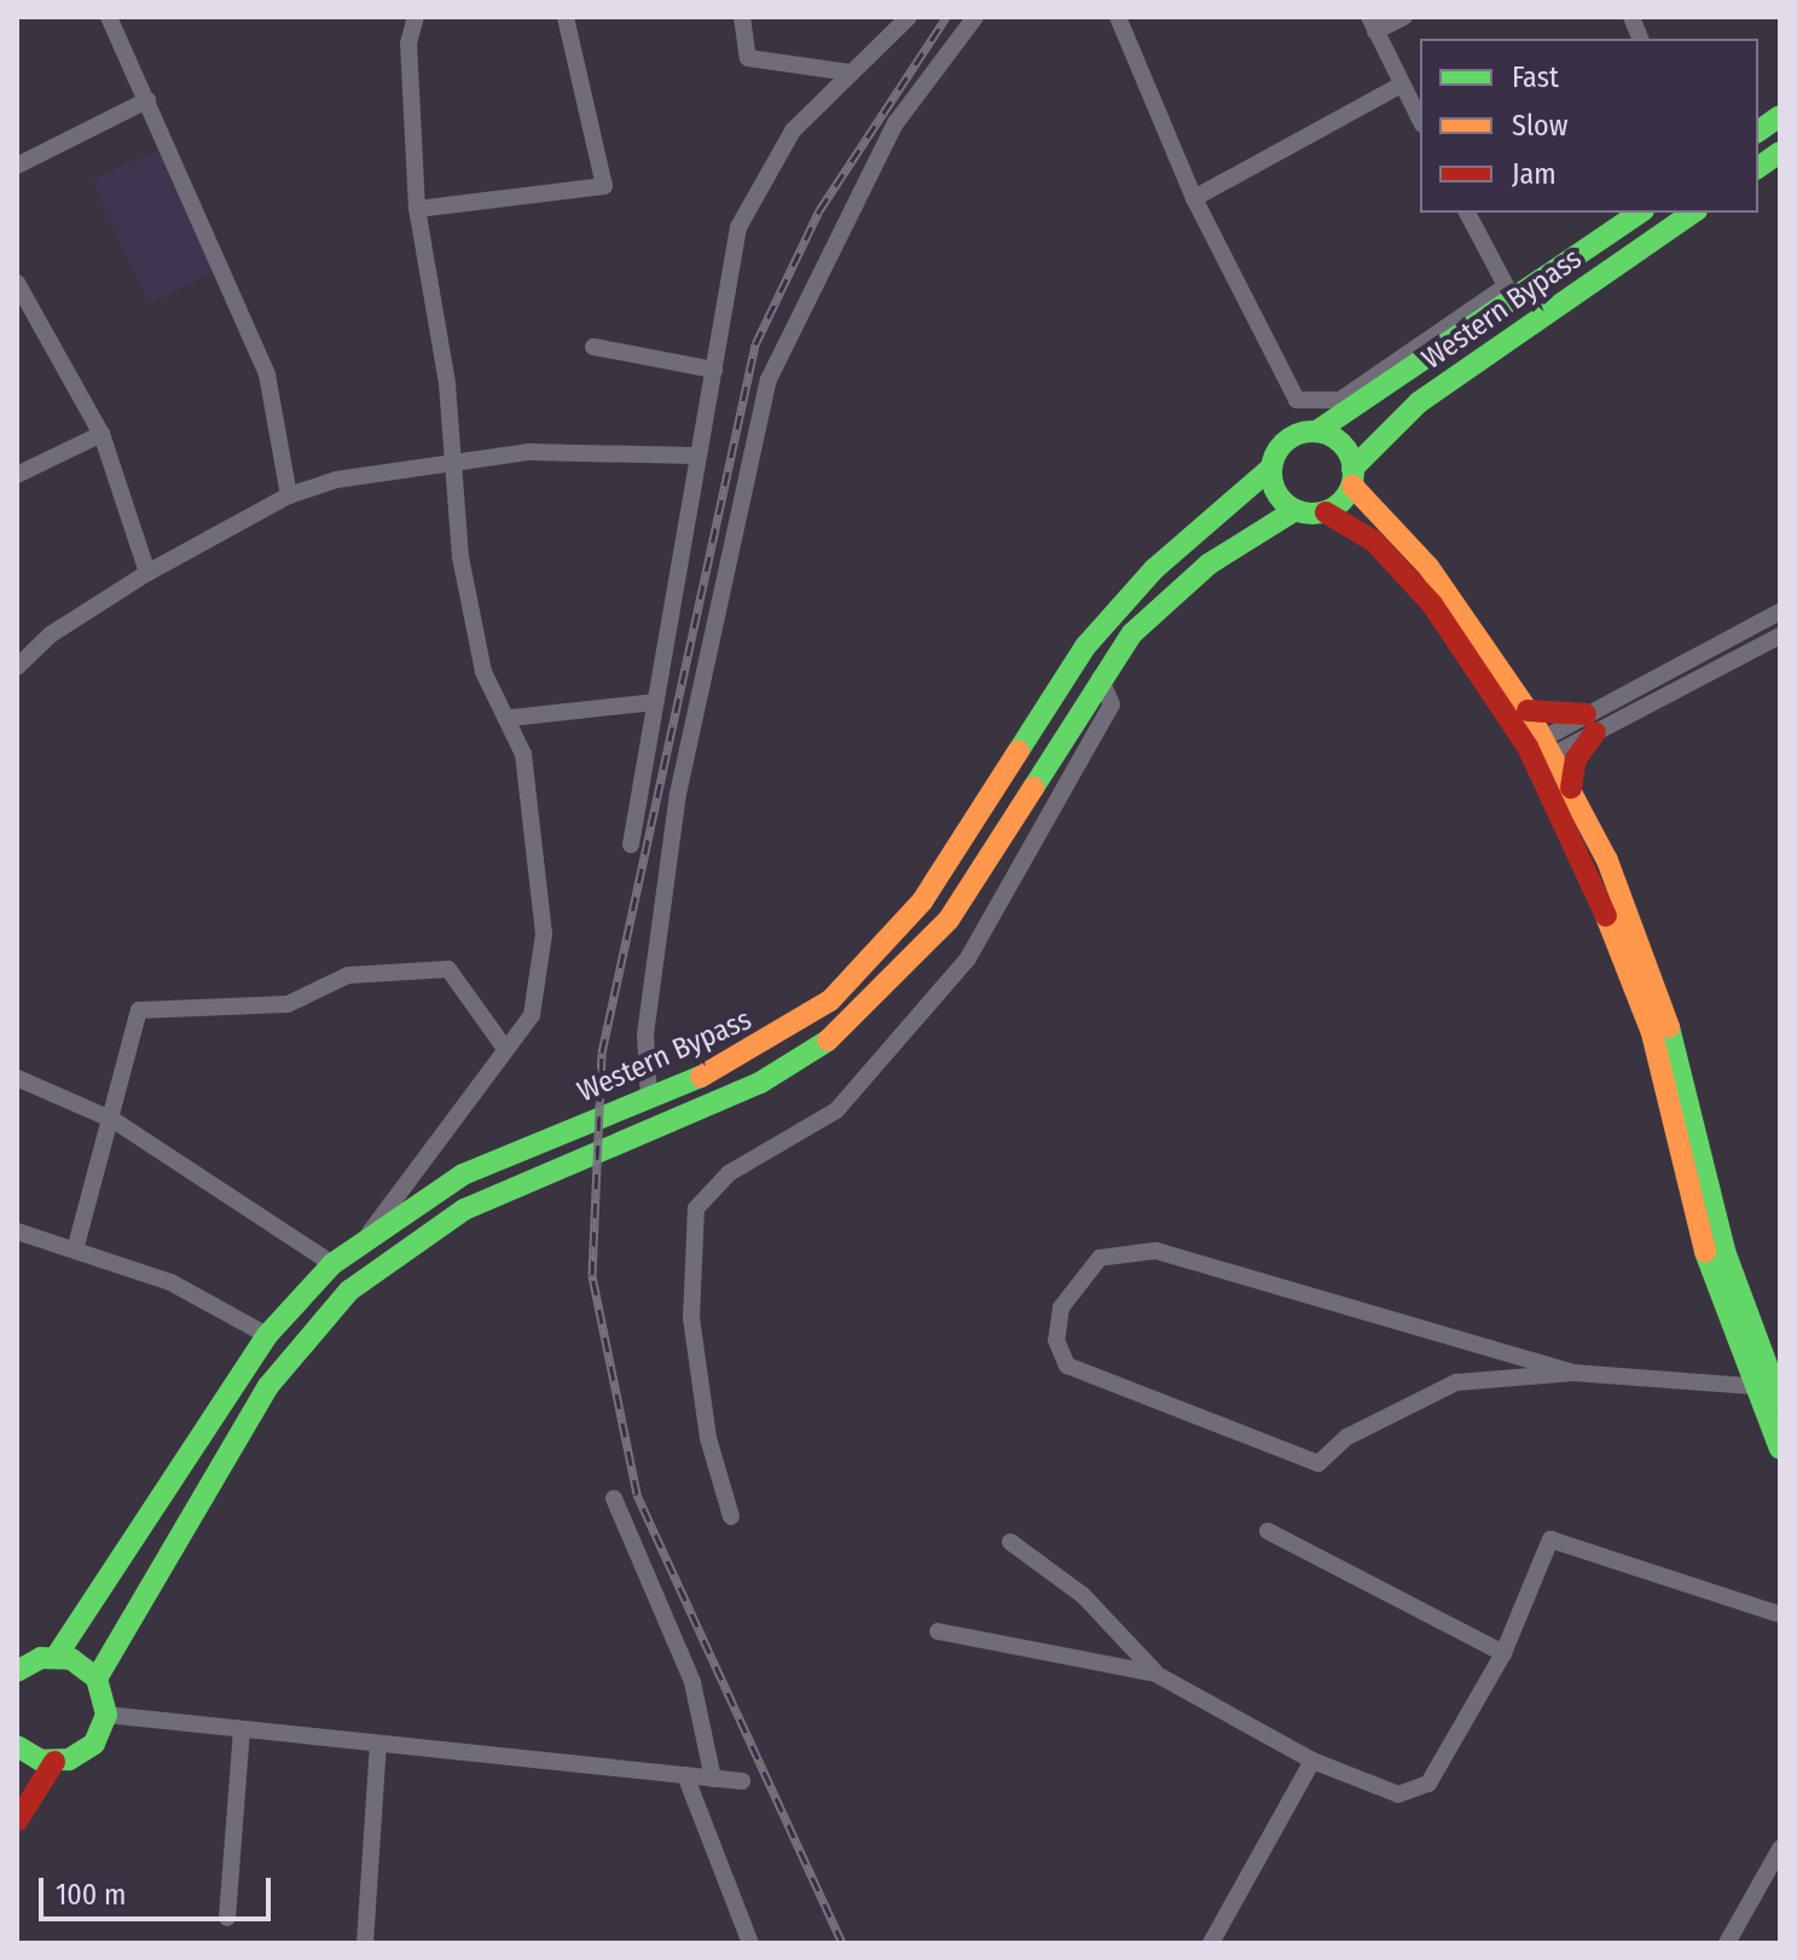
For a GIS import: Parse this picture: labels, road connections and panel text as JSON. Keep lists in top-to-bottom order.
{
  "streets": {
    "main road": ["Western Bypass"]
  },
  "legend": ["Fast", "Slow", "Jam"],
  "scale_bar": "100 m"
}
